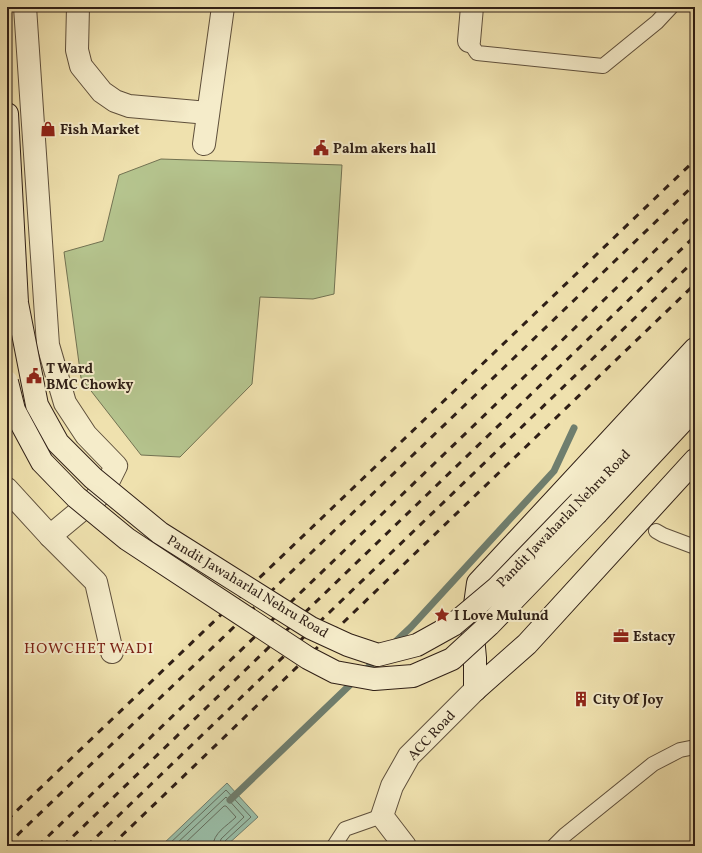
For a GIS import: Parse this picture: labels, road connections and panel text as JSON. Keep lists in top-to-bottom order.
{
  "streets": {
    "main road": ["Pandit Jawaharlal Nehru Road", "ACC Road"]
  },
  "districts": ["HOWCHET WADI"],
  "places": {
    "shop": ["Fish Market"],
    "public building": ["Palm akers hall", "T Ward BMC Chowky"],
    "place": ["I Love Mulund"],
    "office": ["Estacy"],
    "building": ["City Of Joy"]
  }
}
